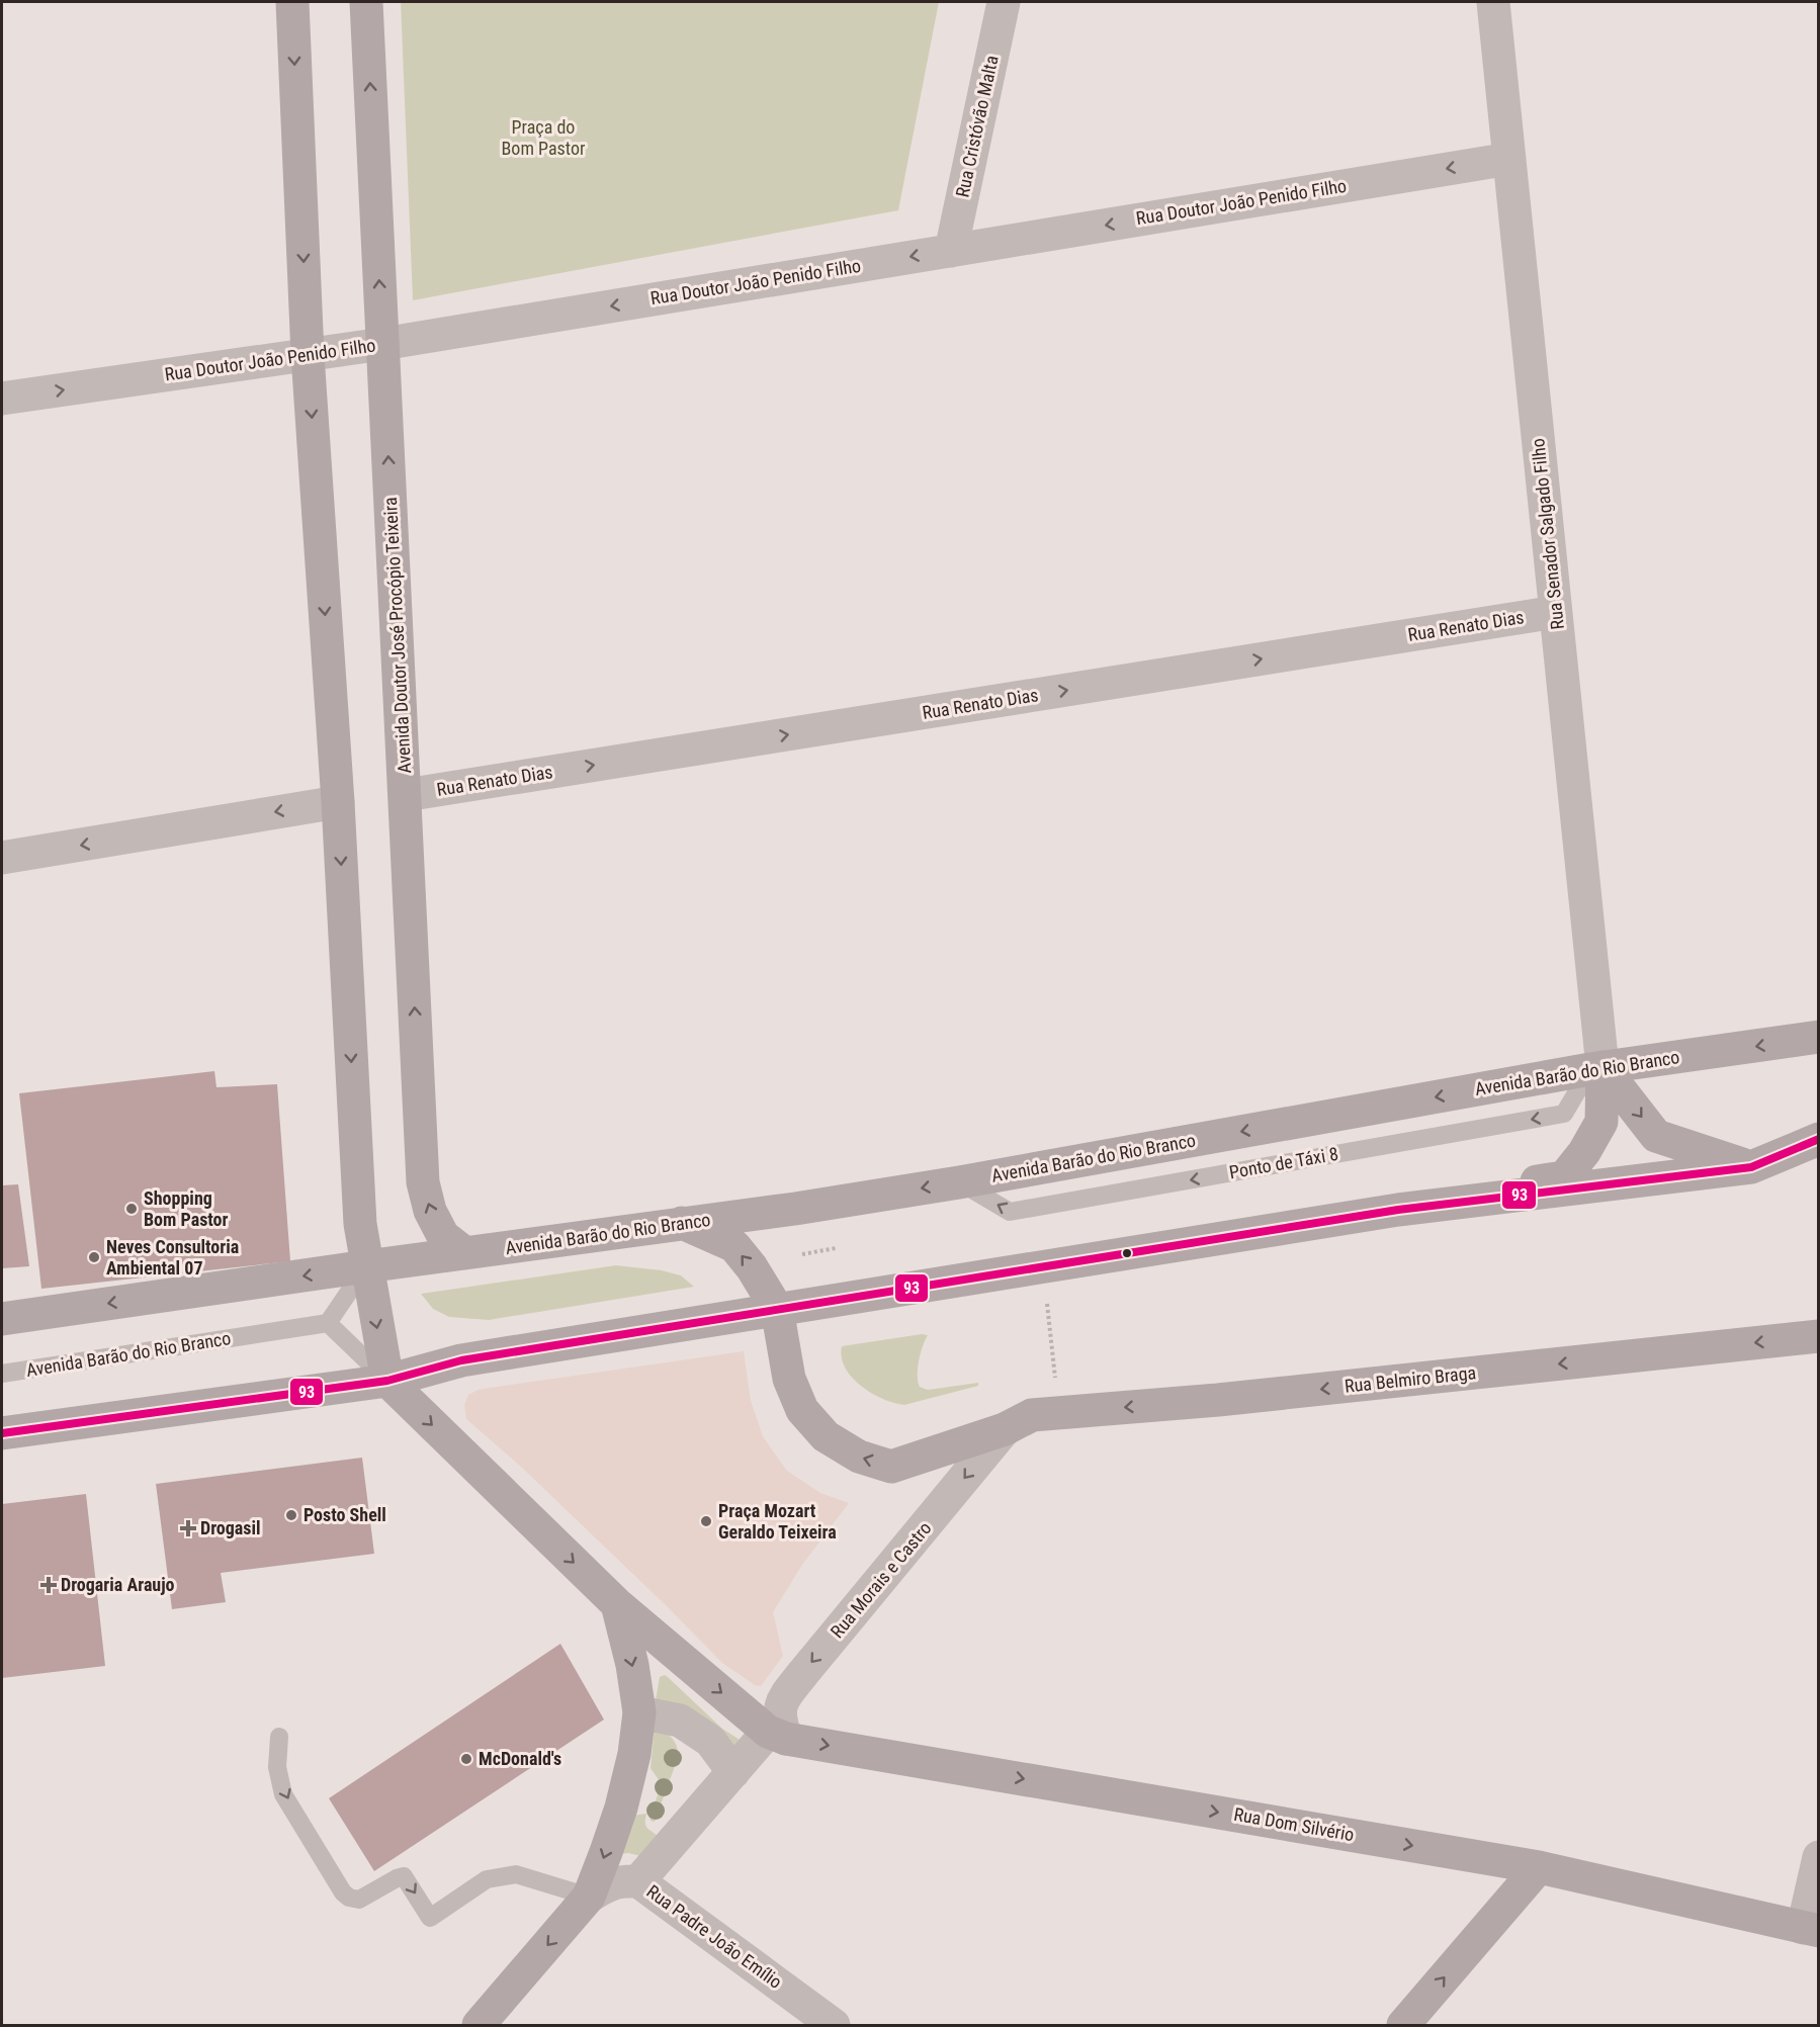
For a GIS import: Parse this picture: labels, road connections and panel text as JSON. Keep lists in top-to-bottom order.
{
  "streets": {
    "main road": [
      "Avenida Doutor José Procópio Teixeira",
      "Avenida Barão do Rio Branco",
      "Rua Belmiro Braga",
      "Rua Dom Silvério"
    ],
    "street": [
      "Rua Cristóvão Malta",
      "Rua Doutor João Penido Filho",
      "Rua Senador Salgado Filho",
      "Rua Renato Dias",
      "Rua Morais e Castro",
      "Rua Padre João Emílio"
    ]
  },
  "crossings": [
    ["Rua Cristóvão Malta", "Rua Doutor João Penido Filho"],
    ["Rua Doutor João Penido Filho", "Rua Senador Salgado Filho"],
    ["Rua Doutor João Penido Filho", "Avenida Doutor José Procópio Teixeira"],
    ["Rua Senador Salgado Filho", "Rua Renato Dias"],
    ["Rua Senador Salgado Filho", "Avenida Barão do Rio Branco"],
    ["Rua Renato Dias", "Avenida Doutor José Procópio Teixeira"],
    ["Avenida Doutor José Procópio Teixeira", "Avenida Barão do Rio Branco"],
    ["Rua Belmiro Braga", "Rua Morais e Castro"],
    ["Rua Morais e Castro", "Rua Dom Silvério"]
  ],
  "one_way": ["Rua Renato Dias", "Rua Morais e Castro", "Rua Dom Silvério"],
  "parks": ["Praça do Bom Pastor"],
  "places": {
    "other": [
      "Shopping Bom Pastor",
      "Neves Consultoria Ambiental 07",
      "Posto Shell",
      "Praça Mozart Geraldo Teixeira",
      "McDonald's"
    ],
    "health": ["Drogasil", "Drogaria Araujo"]
  },
  "lines": ["transit line 93"]
}
